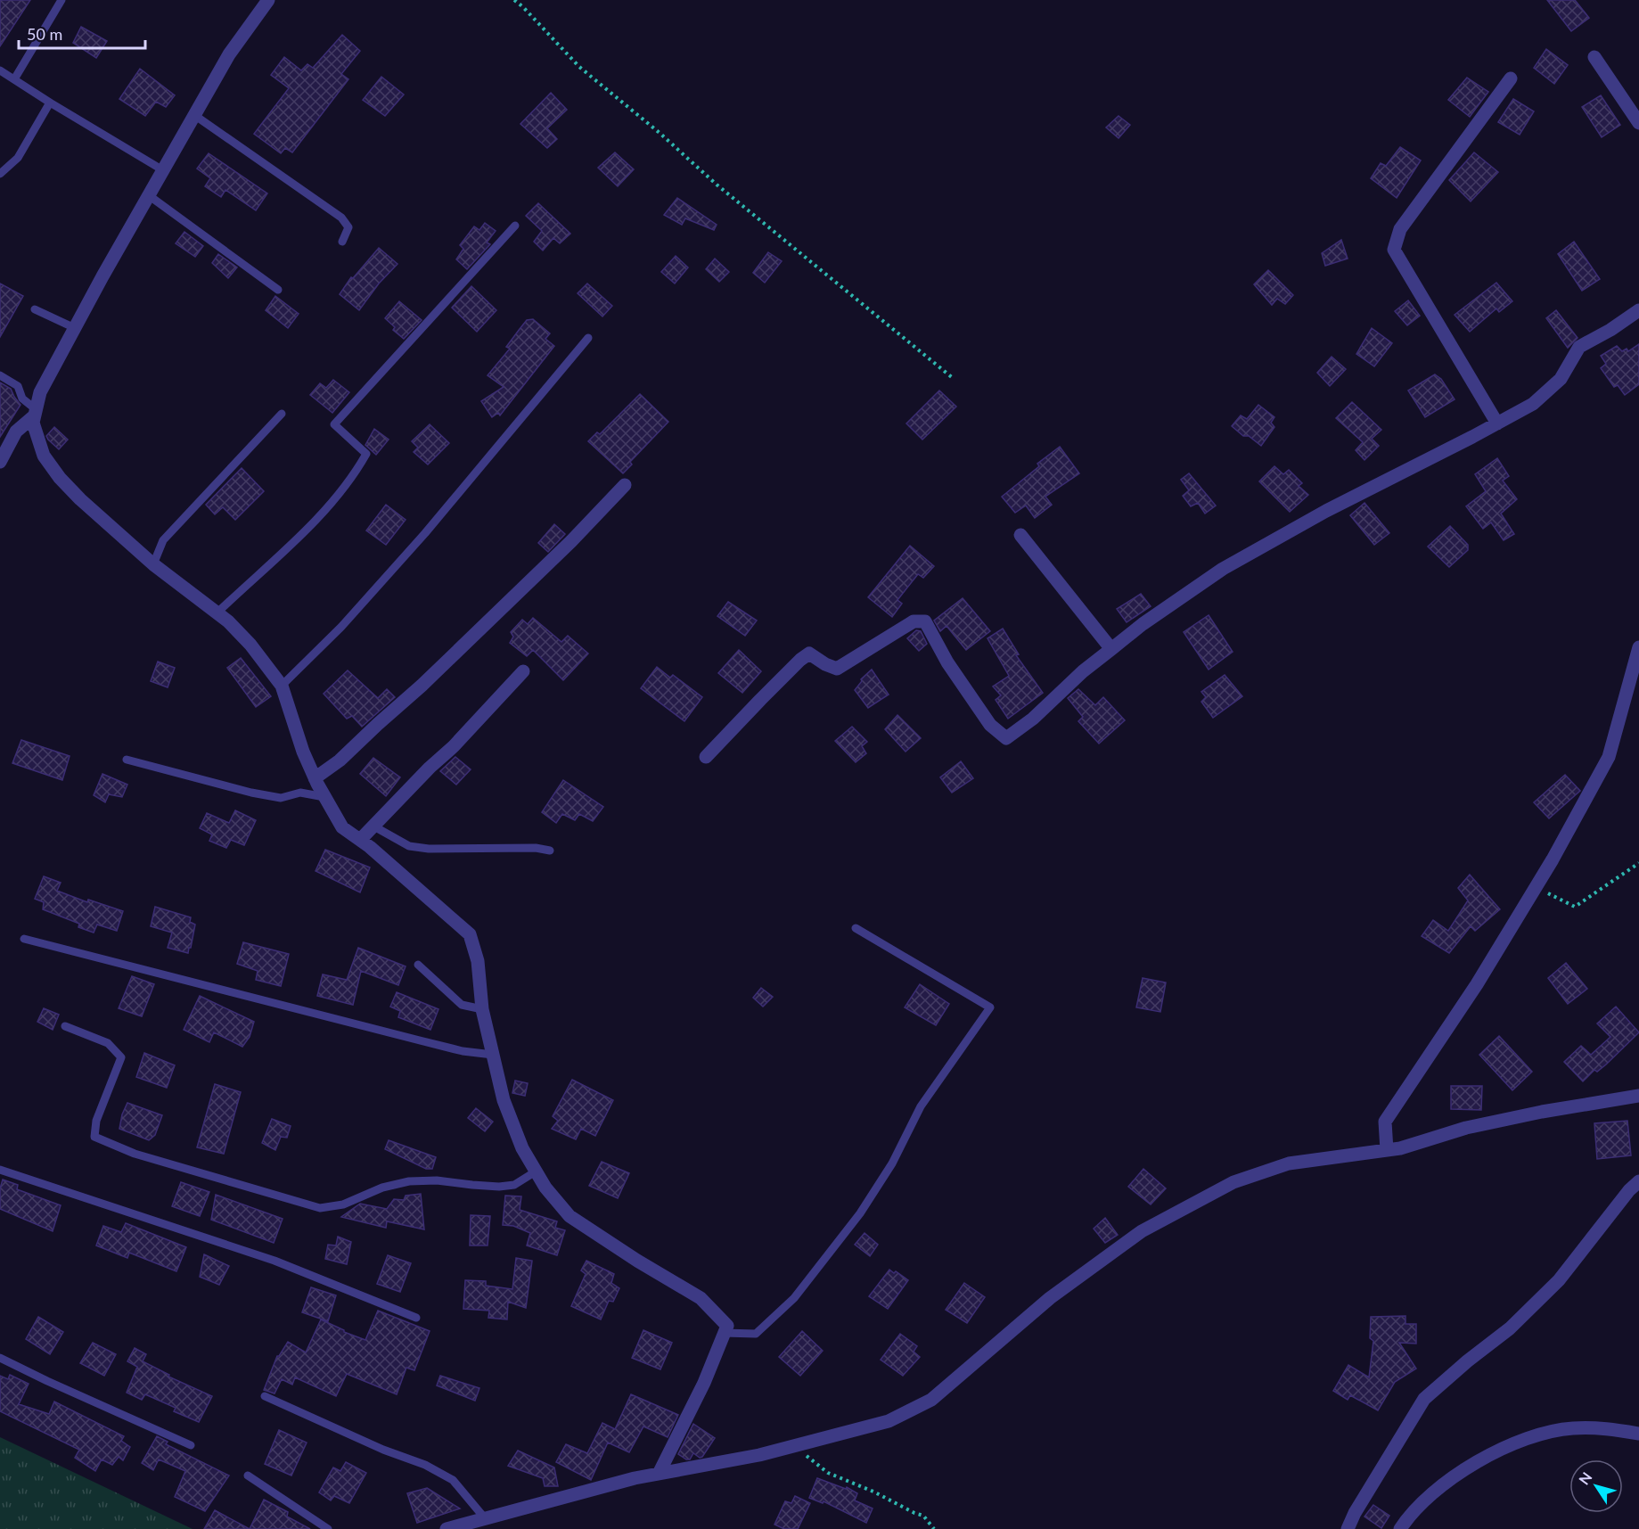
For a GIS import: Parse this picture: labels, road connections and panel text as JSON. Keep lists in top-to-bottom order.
{
  "scale_bar": "50 m",
  "north": "top left"
}
